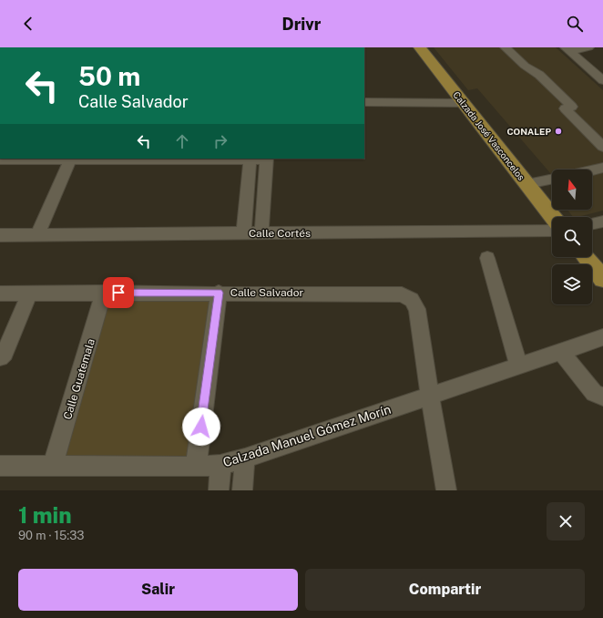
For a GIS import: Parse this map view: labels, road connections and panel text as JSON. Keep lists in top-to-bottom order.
{
  "streets": {
    "main road": ["Calzada José Vasconcelos"],
    "street": [
      "Calle Cortés",
      "Calle Salvador",
      "Calle Guatemala",
      "Calzada Manuel Gómez Morín"
    ]
  },
  "crossings": [
    ["Calle Salvador", "Calle Guatemala"],
    ["Calle Salvador", "Calzada Manuel Gómez Morín"],
    ["Calle Guatemala", "Calzada Manuel Gómez Morín"]
  ],
  "places": ["CONALEP"],
  "north": "top",
  "page": {
    "header": "Drivr",
    "turn": ["50 m", "Calle Salvador"],
    "heading": ["1 min", "90 m · 15:33"],
    "buttons": ["Salir", "Compartir"]
  }
}
